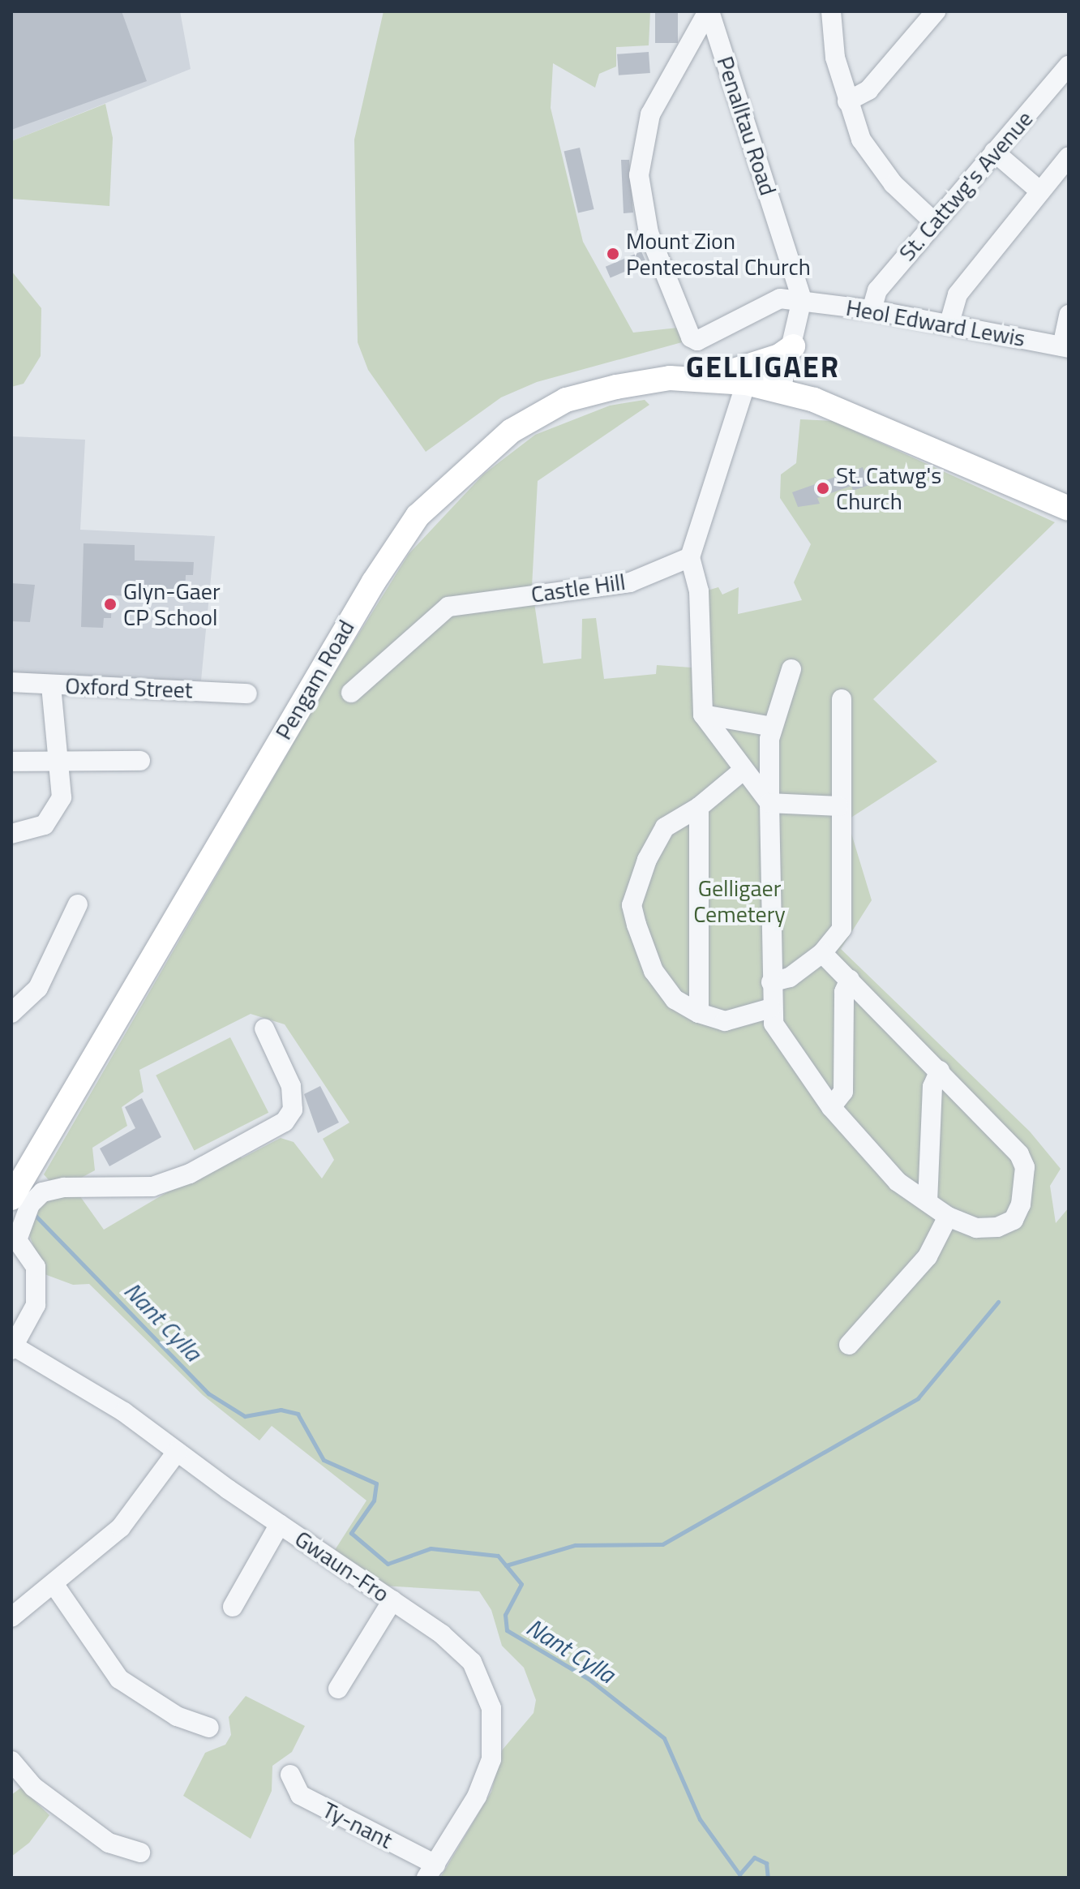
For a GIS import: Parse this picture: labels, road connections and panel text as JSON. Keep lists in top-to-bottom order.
{
  "streets": {
    "main road": ["Pengam Road"],
    "street": [
      "Penalltau Road",
      "St. Cattwg's Avenue",
      "Heol Edward Lewis",
      "Castle Hill",
      "Oxford Street",
      "Gwaun-Fro",
      "Ty-nant"
    ]
  },
  "crossings": [
    ["Penalltau Road", "Heol Edward Lewis"],
    ["Penalltau Road", "Pengam Road"],
    ["St. Cattwg's Avenue", "Heol Edward Lewis"],
    ["Gwaun-Fro", "Ty-nant"]
  ],
  "districts": ["GELLIGAER"],
  "water": ["Nant Cylla"],
  "parks": ["Gelligaer Cemetery"],
  "places": ["Mount Zion Pentecostal Church", "St. Catwg's Church", "Glyn-Gaer CP School"]
}
